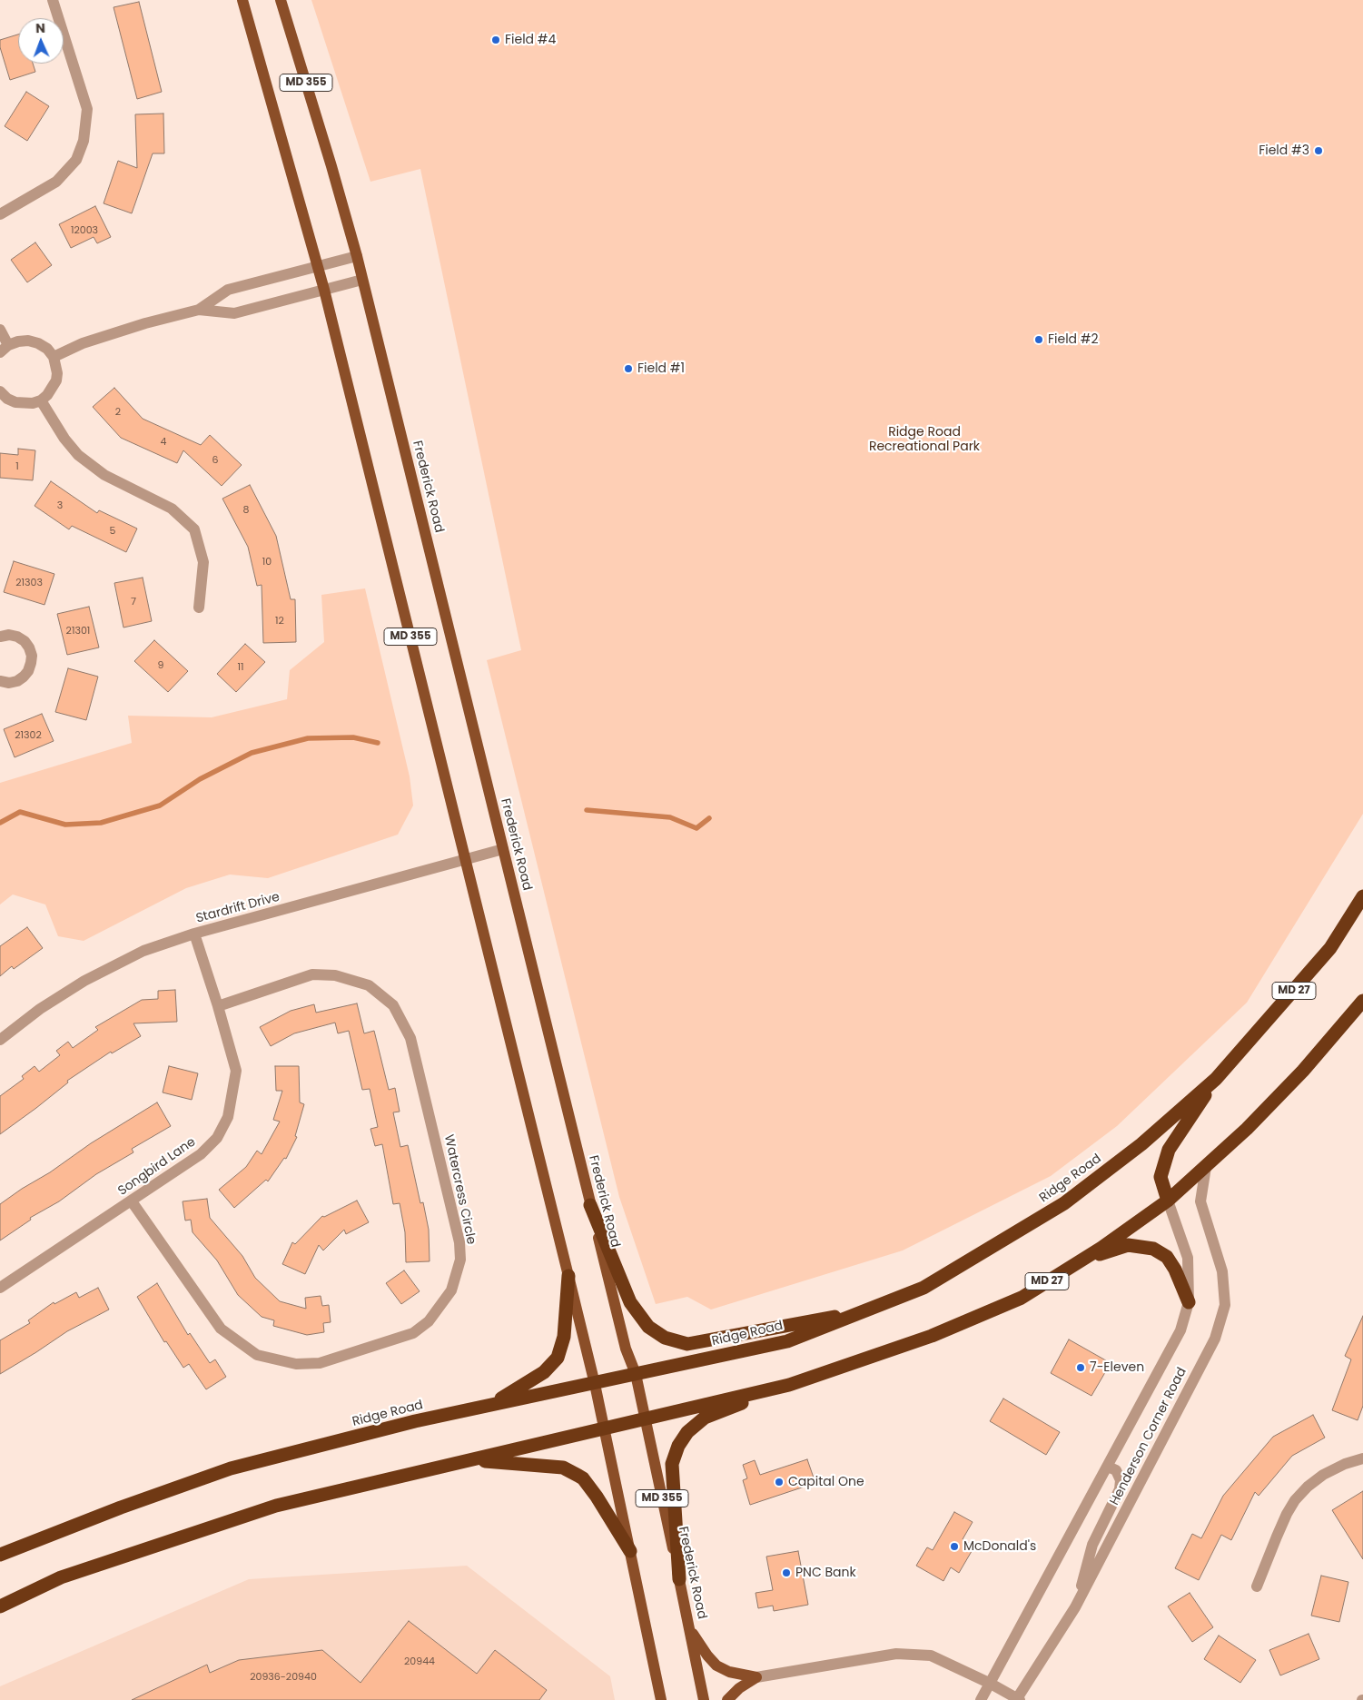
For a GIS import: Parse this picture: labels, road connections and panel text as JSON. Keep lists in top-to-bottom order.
{
  "streets": {
    "highway": ["MD 27", "Ridge Road"],
    "main road": ["MD 355", "Frederick Road"],
    "street": [
      "Stardrift Drive",
      "Songbird Lane",
      "Watercress Circle",
      "Henderson Corner Road"
    ]
  },
  "crossings": [
    ["MD 355", "Stardrift Drive"],
    ["MD 355", "MD 27"],
    ["MD 355", "Ridge Road"],
    ["Frederick Road", "Stardrift Drive"],
    ["Frederick Road", "MD 27"],
    ["Frederick Road", "Ridge Road"],
    ["Stardrift Drive", "Songbird Lane"],
    ["MD 27", "Henderson Corner Road"],
    ["Songbird Lane", "Watercress Circle"]
  ],
  "parks": ["Ridge Road Recreational Park"],
  "places": [
    "Field #4",
    "Field #3",
    "Field #2",
    "Field #1",
    "7-Eleven",
    "Capital One",
    "McDonald's",
    "PNC Bank"
  ],
  "house_numbers": [
    "12003",
    "2",
    "4",
    "6",
    "1",
    "3",
    "8",
    "5",
    "10",
    "21303",
    "7",
    "12",
    "21301",
    "9",
    "11",
    "21302",
    "20944",
    "20936-20940"
  ],
  "north": "top"
}
